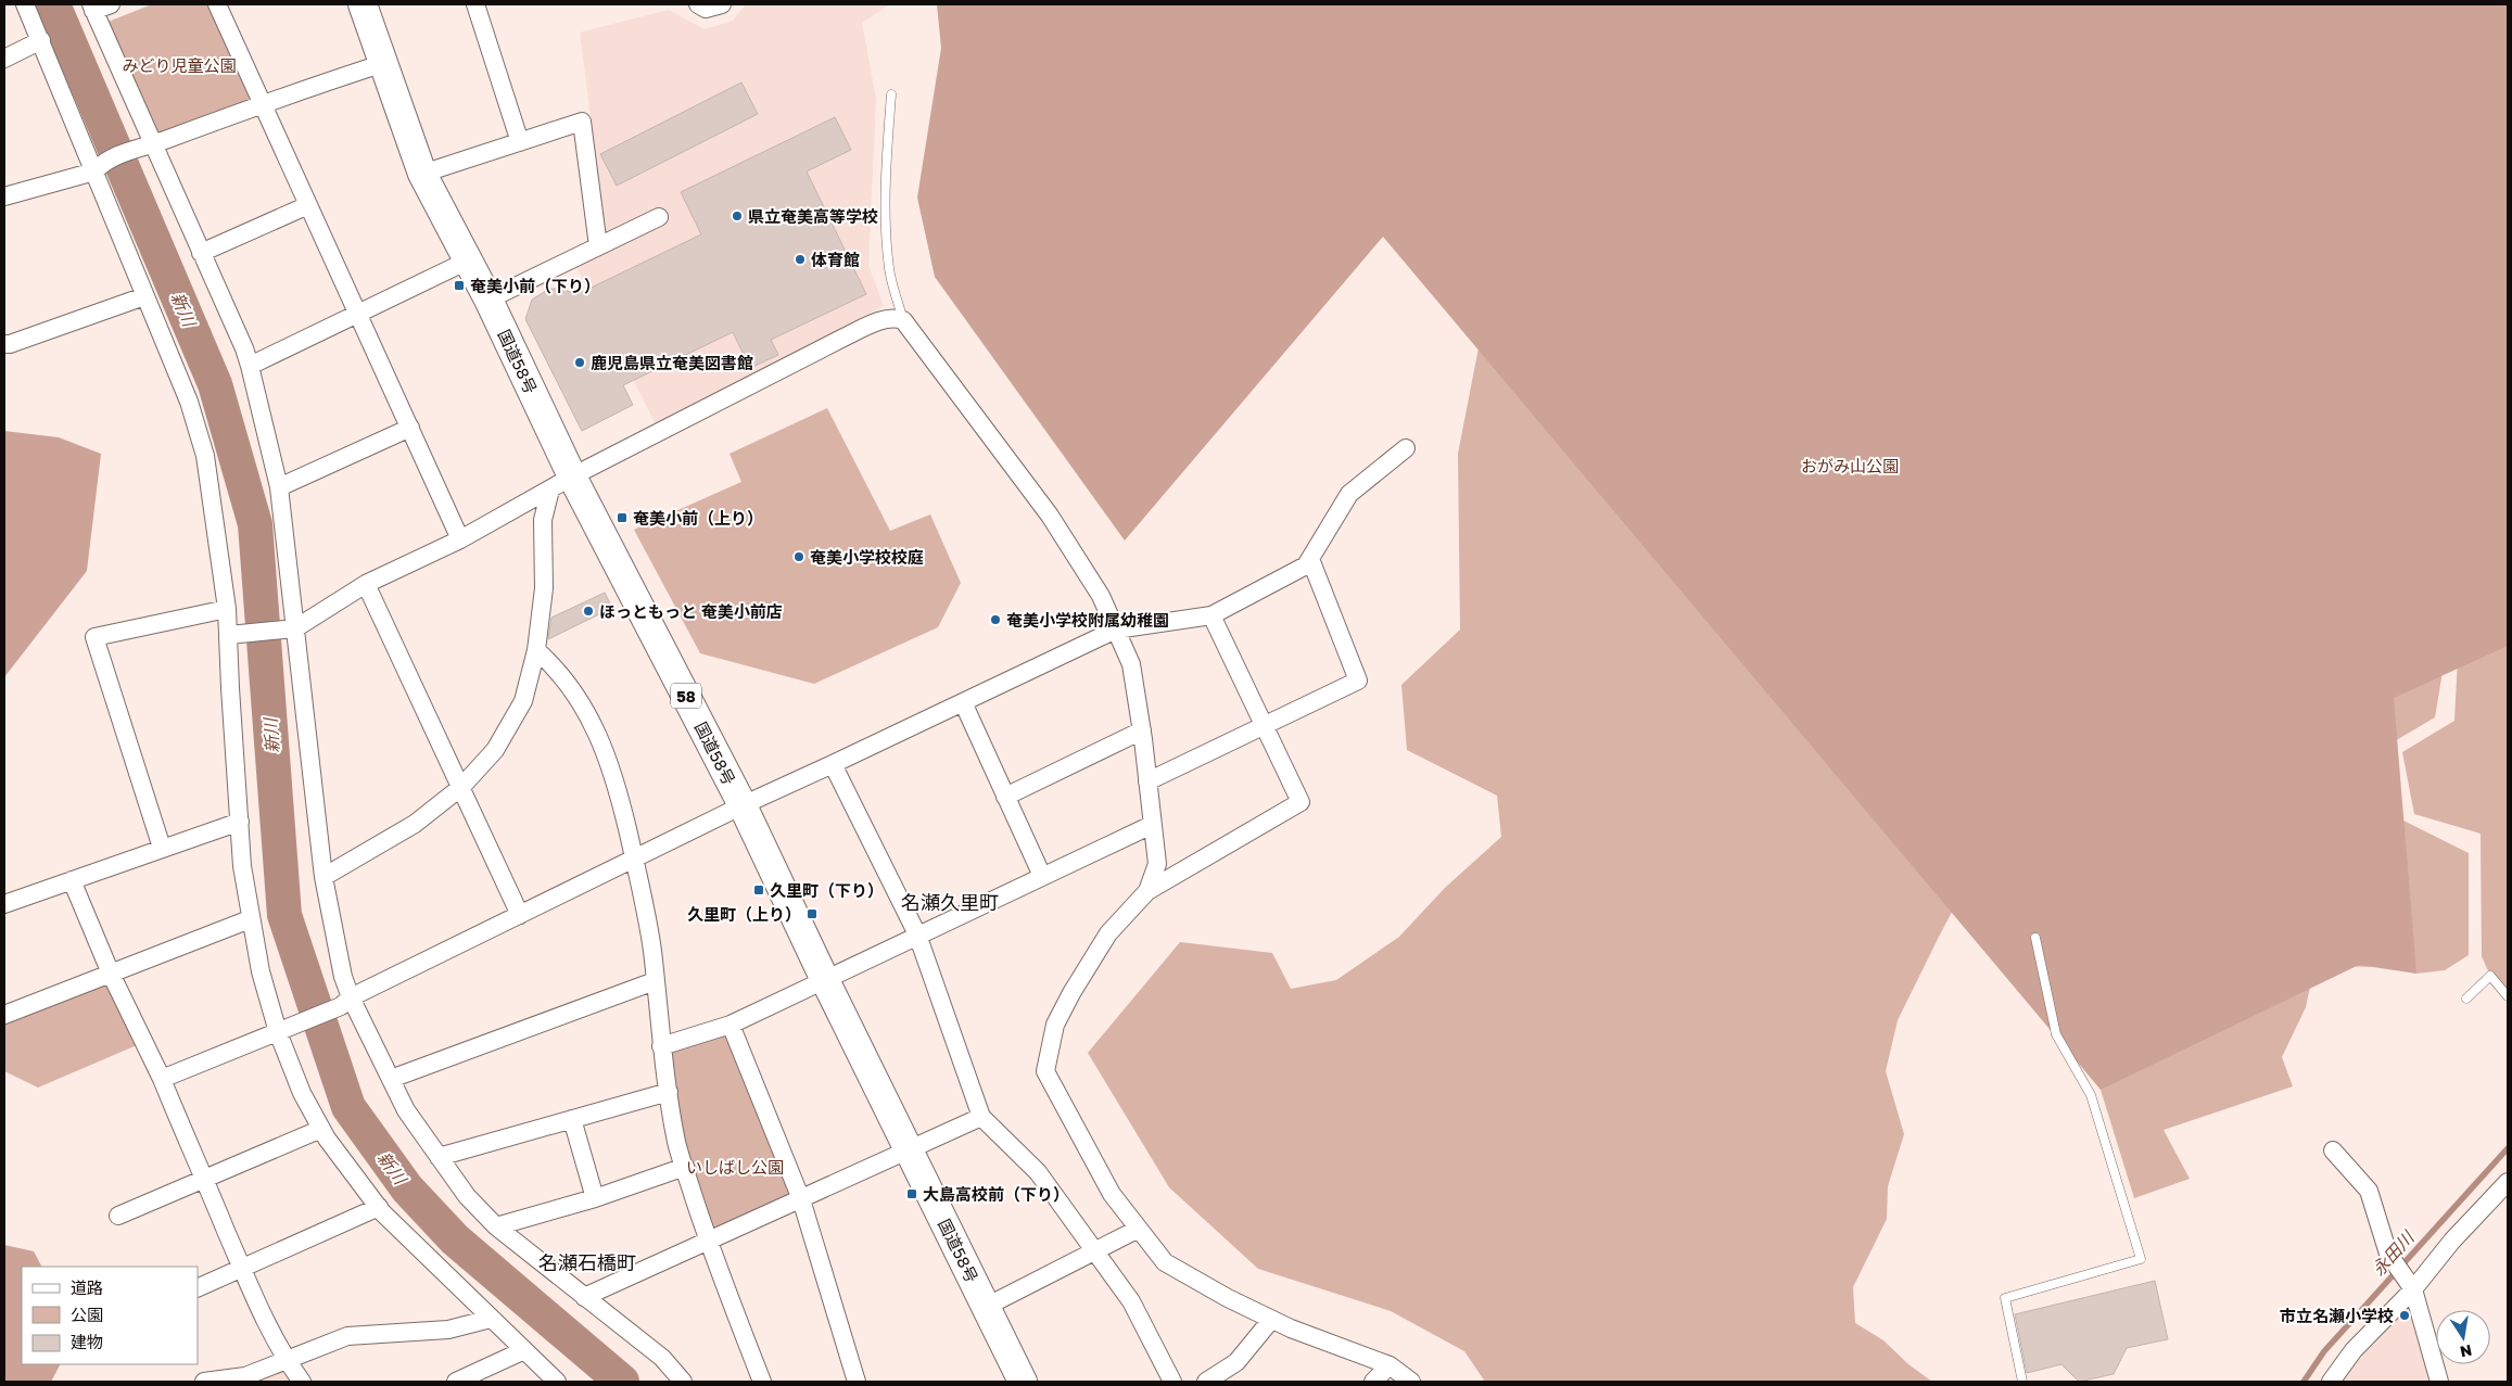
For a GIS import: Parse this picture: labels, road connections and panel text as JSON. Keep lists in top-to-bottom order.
{
  "streets": {
    "highway": ["国道58号", "58"]
  },
  "districts": ["名瀬久里町", "名瀬石橋町"],
  "water": ["新川", "永田川"],
  "parks": ["みどり児童公園", "おがみ山公園", "いしばし公園"],
  "places": {
    "other": [
      "県立奄美高等学校",
      "体育館",
      "鹿児島県立奄美図書館",
      "奄美小学校校庭",
      "ほっともっと 奄美小前店",
      "奄美小学校附属幼稚園",
      "市立名瀬小学校"
    ],
    "transit": [
      "奄美小前（下り）",
      "奄美小前（上り）",
      "久里町（下り）",
      "久里町（上り）",
      "大島高校前（下り）"
    ]
  },
  "legend": ["道路", "公園", "建物"],
  "north": "bottom"
}
